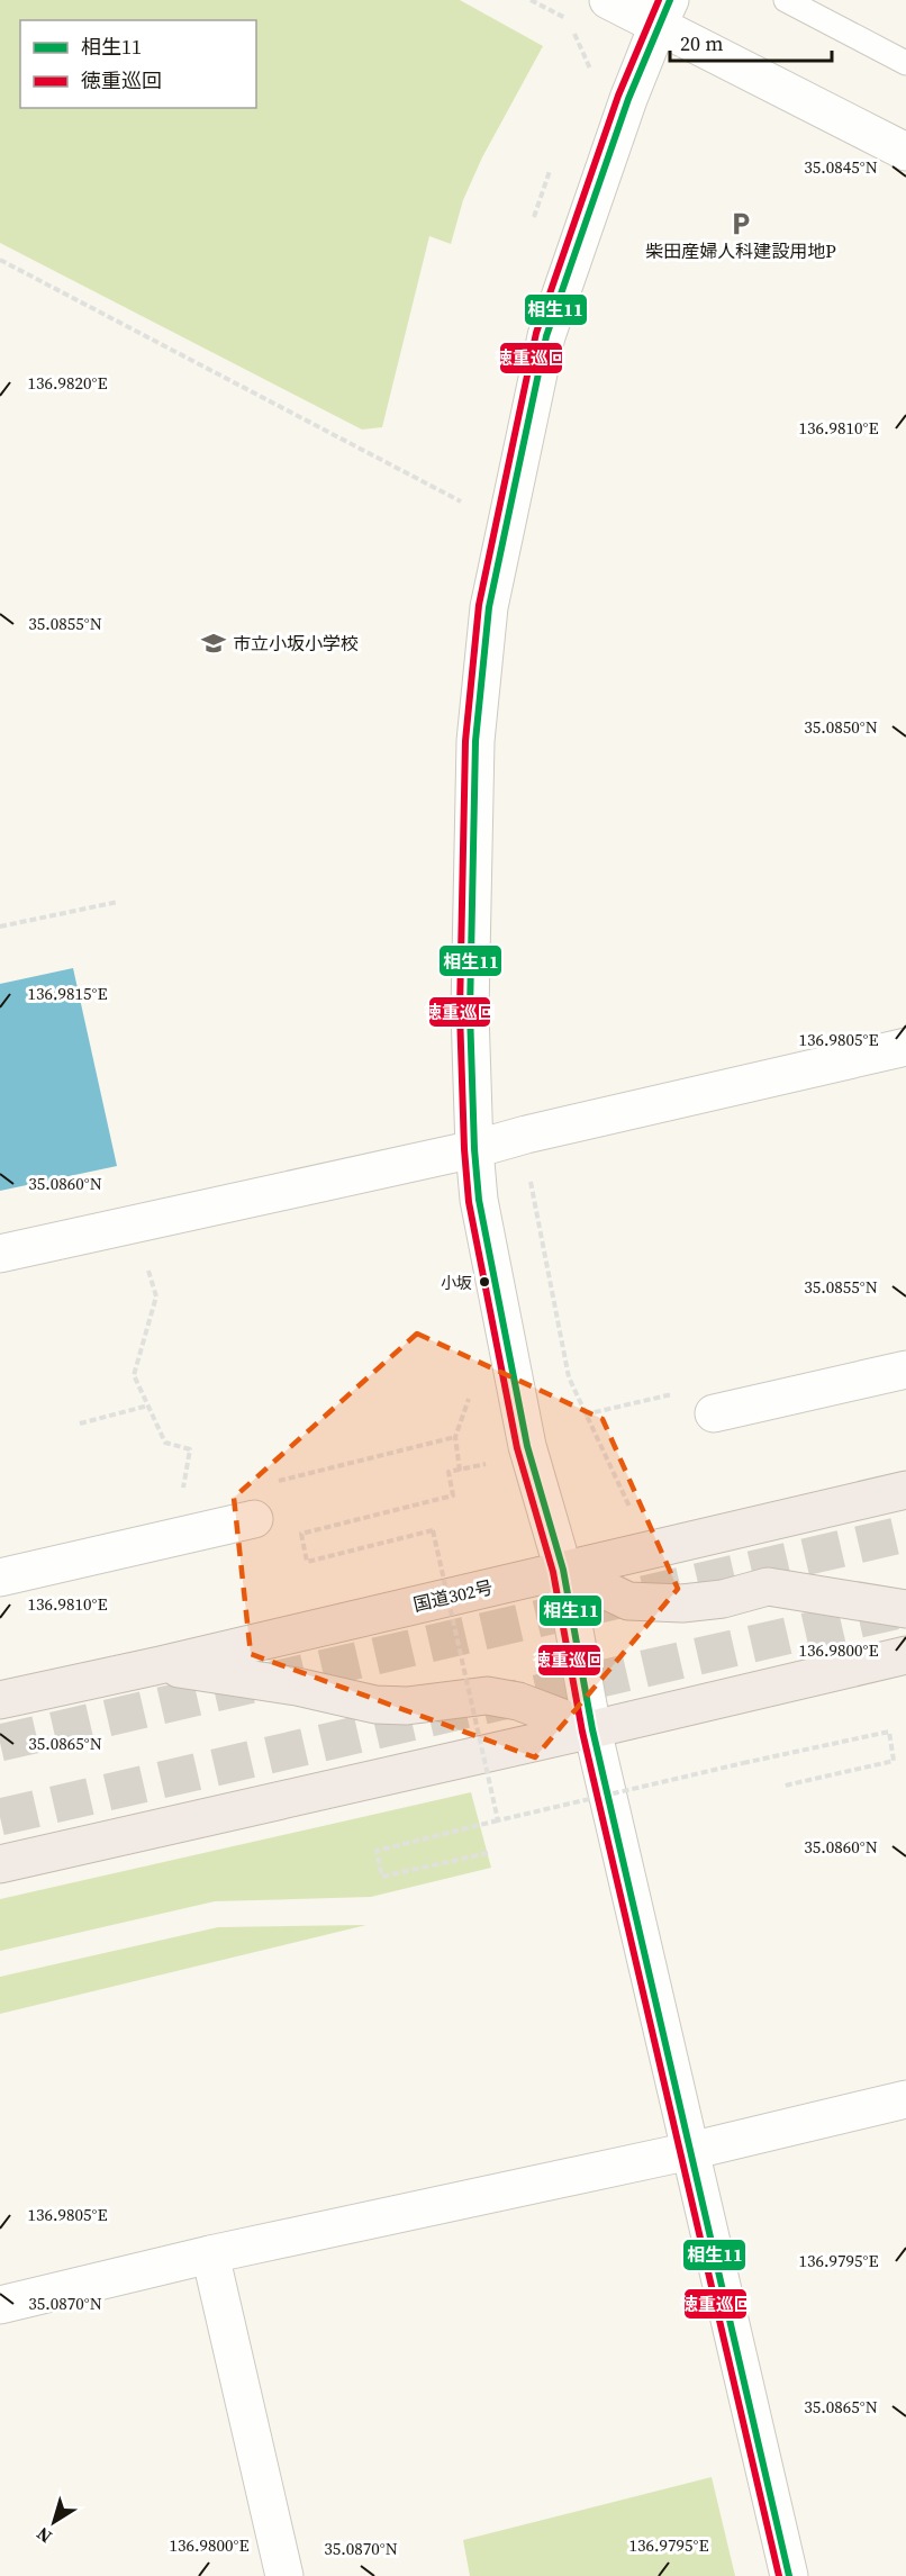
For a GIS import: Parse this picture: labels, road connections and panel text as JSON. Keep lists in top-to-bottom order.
{
  "streets": {
    "highway": ["国道302号"]
  },
  "places": {
    "parking": ["柴田産婦人科建設用地P"],
    "school or university": ["市立小坂小学校"],
    "other": ["小坂"]
  },
  "lines": ["transit line 相生11", "transit line 徳重巡回"],
  "legend": ["相生11", "徳重巡回"],
  "scale_bar": "20 m",
  "north": "bottom left",
  "coordinates": [
    "35.0845°N",
    "136.9820°E",
    "136.9810°E",
    "35.0855°N",
    "35.0850°N",
    "136.9815°E",
    "136.9805°E",
    "35.0860°N",
    "136.9800°E",
    "35.0865°N",
    "136.9795°E",
    "35.0870°N"
  ]
}
